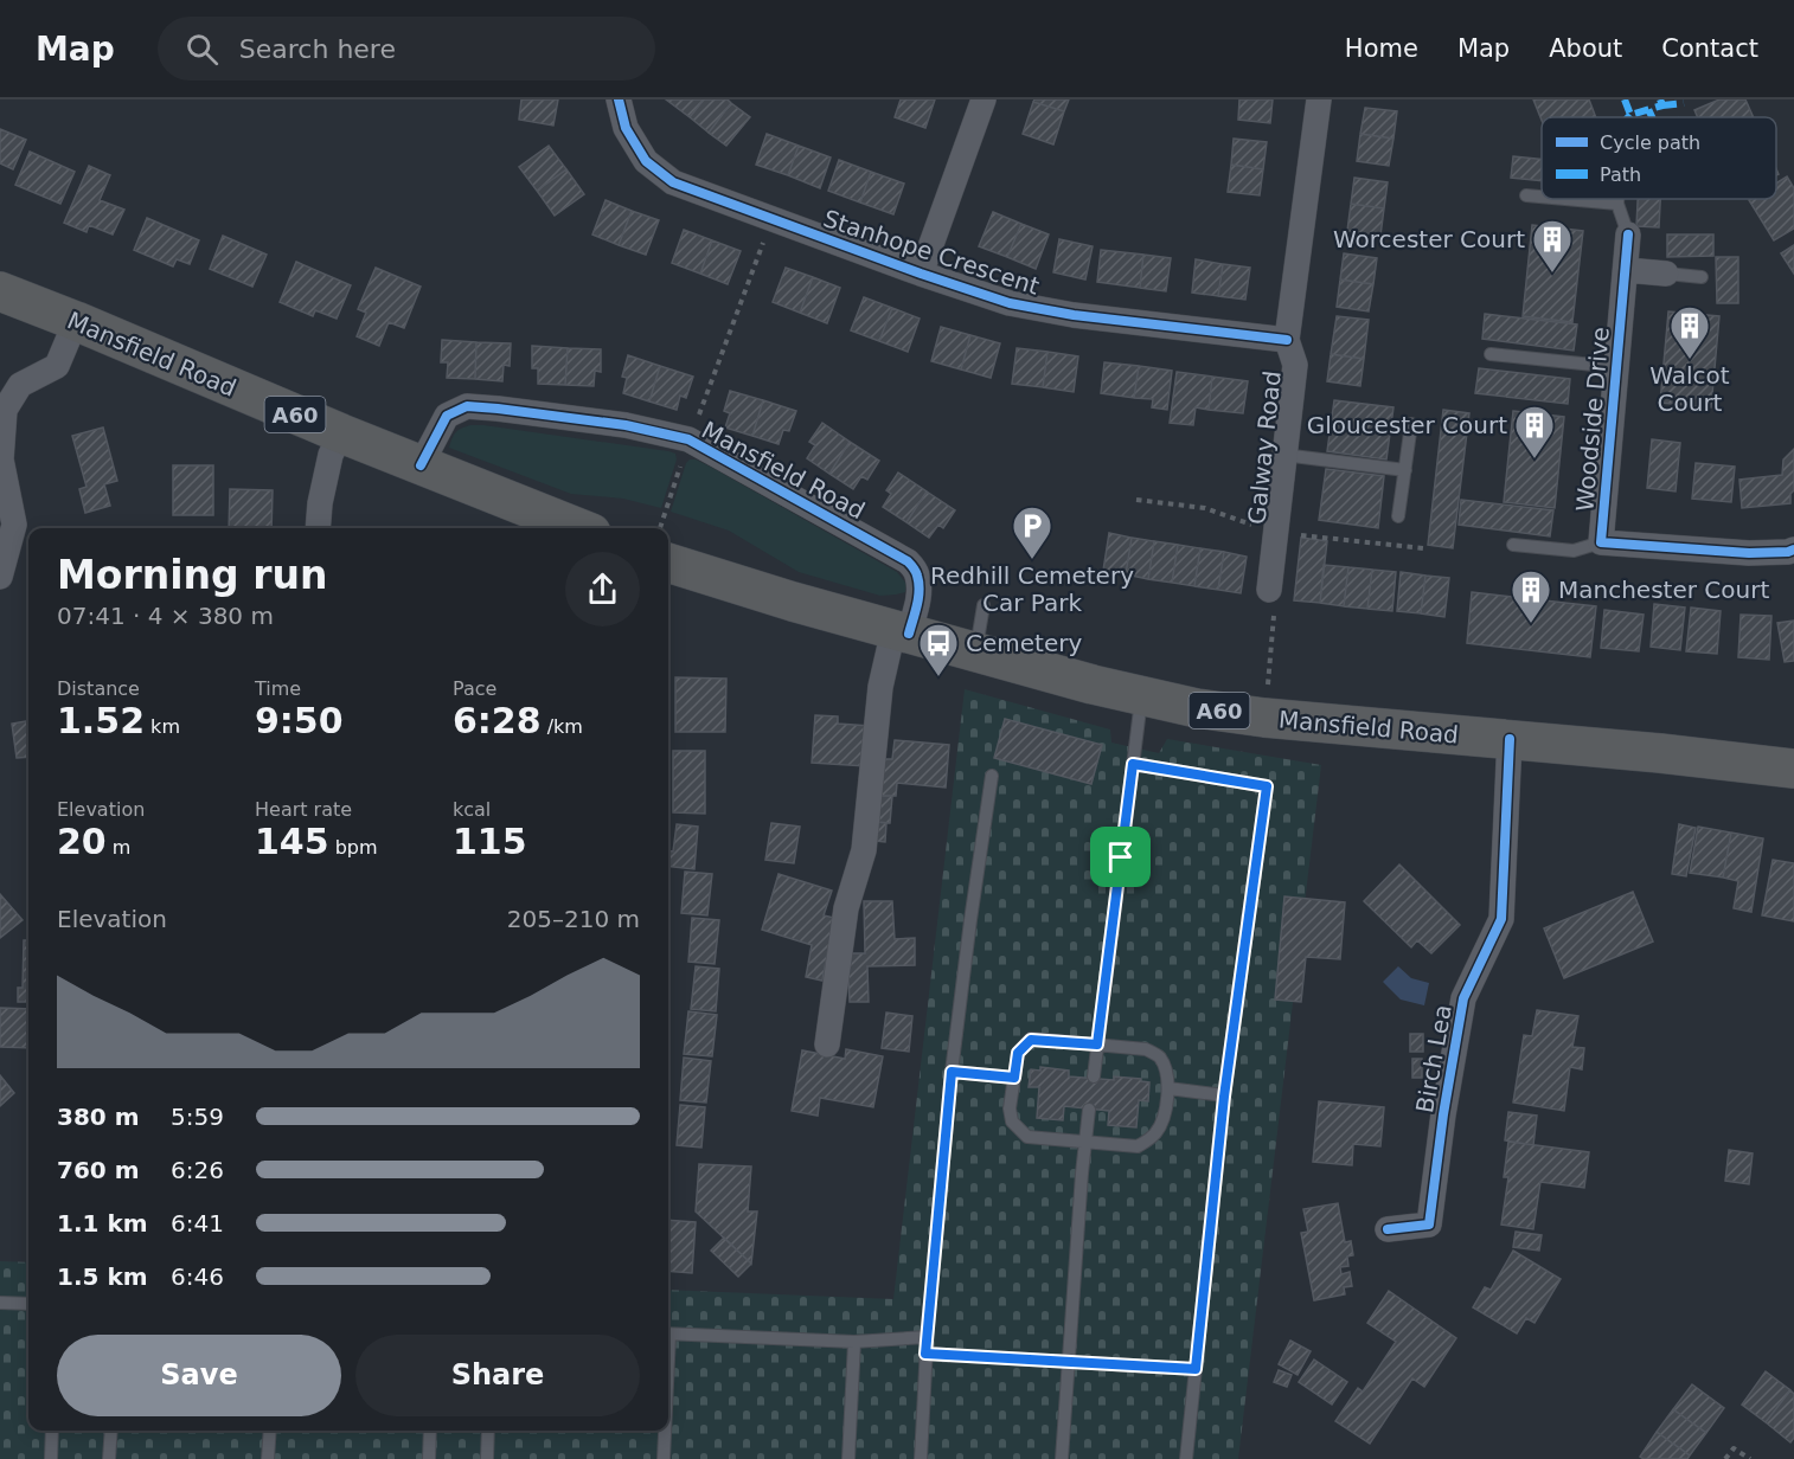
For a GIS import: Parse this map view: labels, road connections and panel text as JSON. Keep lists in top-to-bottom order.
{
  "streets": {
    "highway": ["Mansfield Road", "A60"],
    "street": [
      "Stanhope Crescent",
      "Woodside Drive",
      "Galway Road",
      "Birch Lea"
    ]
  },
  "crossings": [
    ["Stanhope Crescent", "Galway Road"],
    ["Mansfield Road", "Birch Lea"]
  ],
  "places": {
    "building": [
      "Worcester Court",
      "Walcot Court",
      "Gloucester Court",
      "Manchester Court"
    ],
    "parking": ["Redhill Cemetery Car Park"],
    "bus stop": ["Cemetery"]
  },
  "legend": ["Cycle path", "Path"],
  "page": {
    "header": "Map",
    "search": "Search here",
    "nav": [
      "Home",
      "Map",
      "About",
      "Contact"
    ],
    "heading": ["Morning run", "07:41 · 4 × 380 m"],
    "stats": [
      ["Distance", "1.52 km"],
      ["Time", "9:50"],
      ["Pace", "6:28 /km"],
      ["Elevation", "20 m"],
      ["Heart rate", "145 bpm"],
      ["kcal", "115"]
    ],
    "chart": ["Elevation", "205–210 m"],
    "list": [
      {
        "name": "380 m",
        "note": "5:59"
      },
      {
        "name": "760 m",
        "note": "6:26"
      },
      {
        "name": "1.1 km",
        "note": "6:41"
      },
      {
        "name": "1.5 km",
        "note": "6:46"
      }
    ],
    "buttons": ["Save", "Share"]
  }
}
